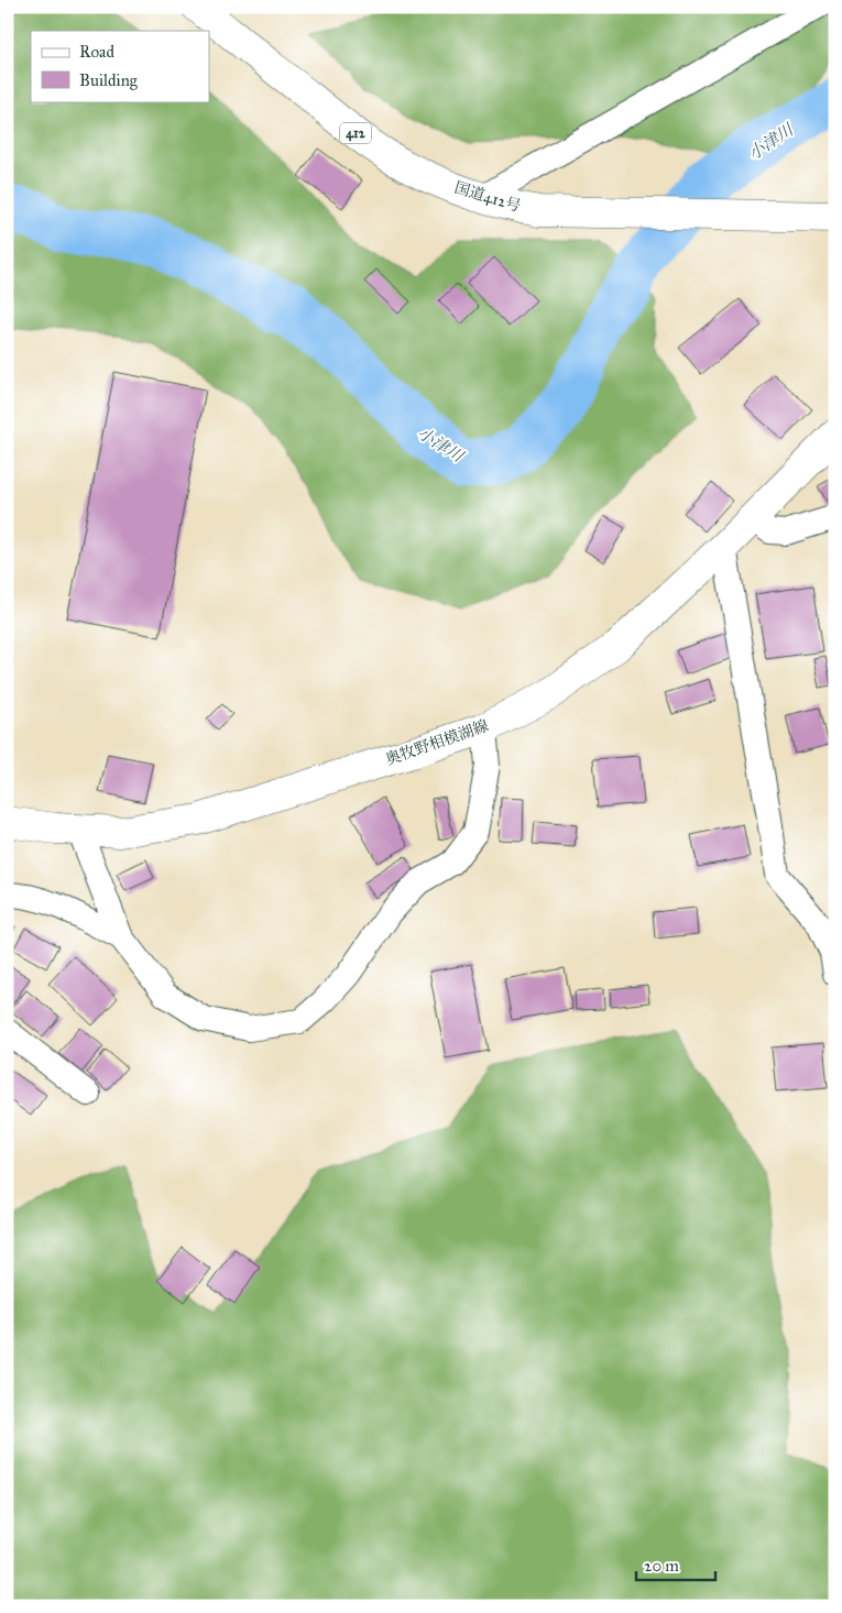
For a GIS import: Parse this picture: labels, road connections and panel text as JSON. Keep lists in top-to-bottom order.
{
  "streets": {
    "main road": ["412", "国道412号", "奥牧野相模湖線"]
  },
  "water": ["小津川"],
  "legend": ["Road", "Building"],
  "scale_bar": "20 m"
}
